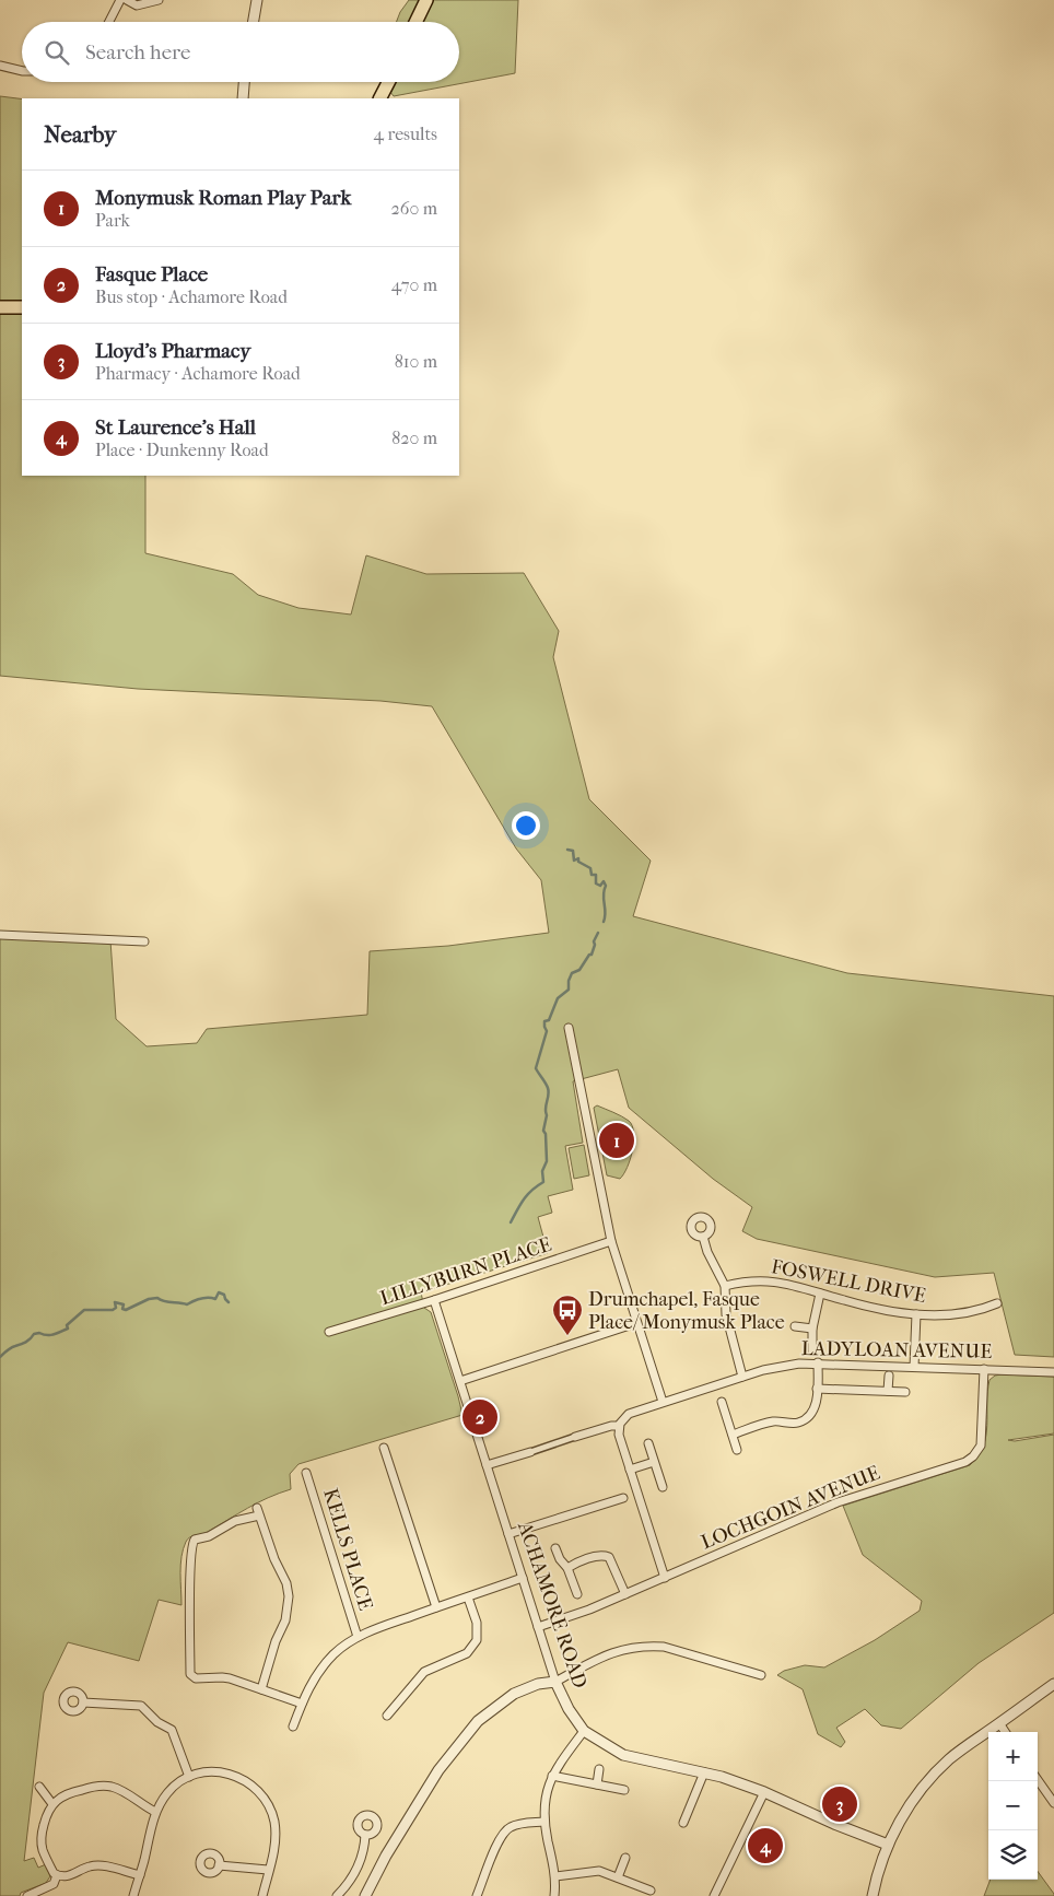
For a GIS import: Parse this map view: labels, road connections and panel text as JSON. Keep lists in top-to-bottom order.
{
  "streets": {
    "street": [
      "LILLYBURN PLACE",
      "FOSWELL DRIVE",
      "LADYLOAN AVENUE",
      "LOCHGOIN AVENUE",
      "KELLS PLACE",
      "ACHAMORE ROAD"
    ]
  },
  "crossings": [
    ["LILLYBURN PLACE", "ACHAMORE ROAD"],
    ["LADYLOAN AVENUE", "LOCHGOIN AVENUE"],
    ["LOCHGOIN AVENUE", "ACHAMORE ROAD"]
  ],
  "places": {
    "bus stop": ["Drumchapel, Fasque Place/ Monymusk Place"]
  },
  "page": {
    "search": "Search here",
    "heading": ["Nearby", "4 results"],
    "list": [
      {
        "mark": "1",
        "name": "Monymusk Roman Play Park",
        "note": "Park",
        "value": "260 m"
      },
      {
        "mark": "2",
        "name": "Fasque Place",
        "note": "Bus stop · Achamore Road",
        "value": "470 m"
      },
      {
        "mark": "3",
        "name": "Lloyd's Pharmacy",
        "note": "Pharmacy · Achamore Road",
        "value": "810 m"
      },
      {
        "mark": "4",
        "name": "St Laurence's Hall",
        "note": "Place · Dunkenny Road",
        "value": "820 m"
      }
    ],
    "pins": [
      "1",
      "2",
      "3",
      "4"
    ],
    "map_buttons": ["+", "−"]
  }
}
